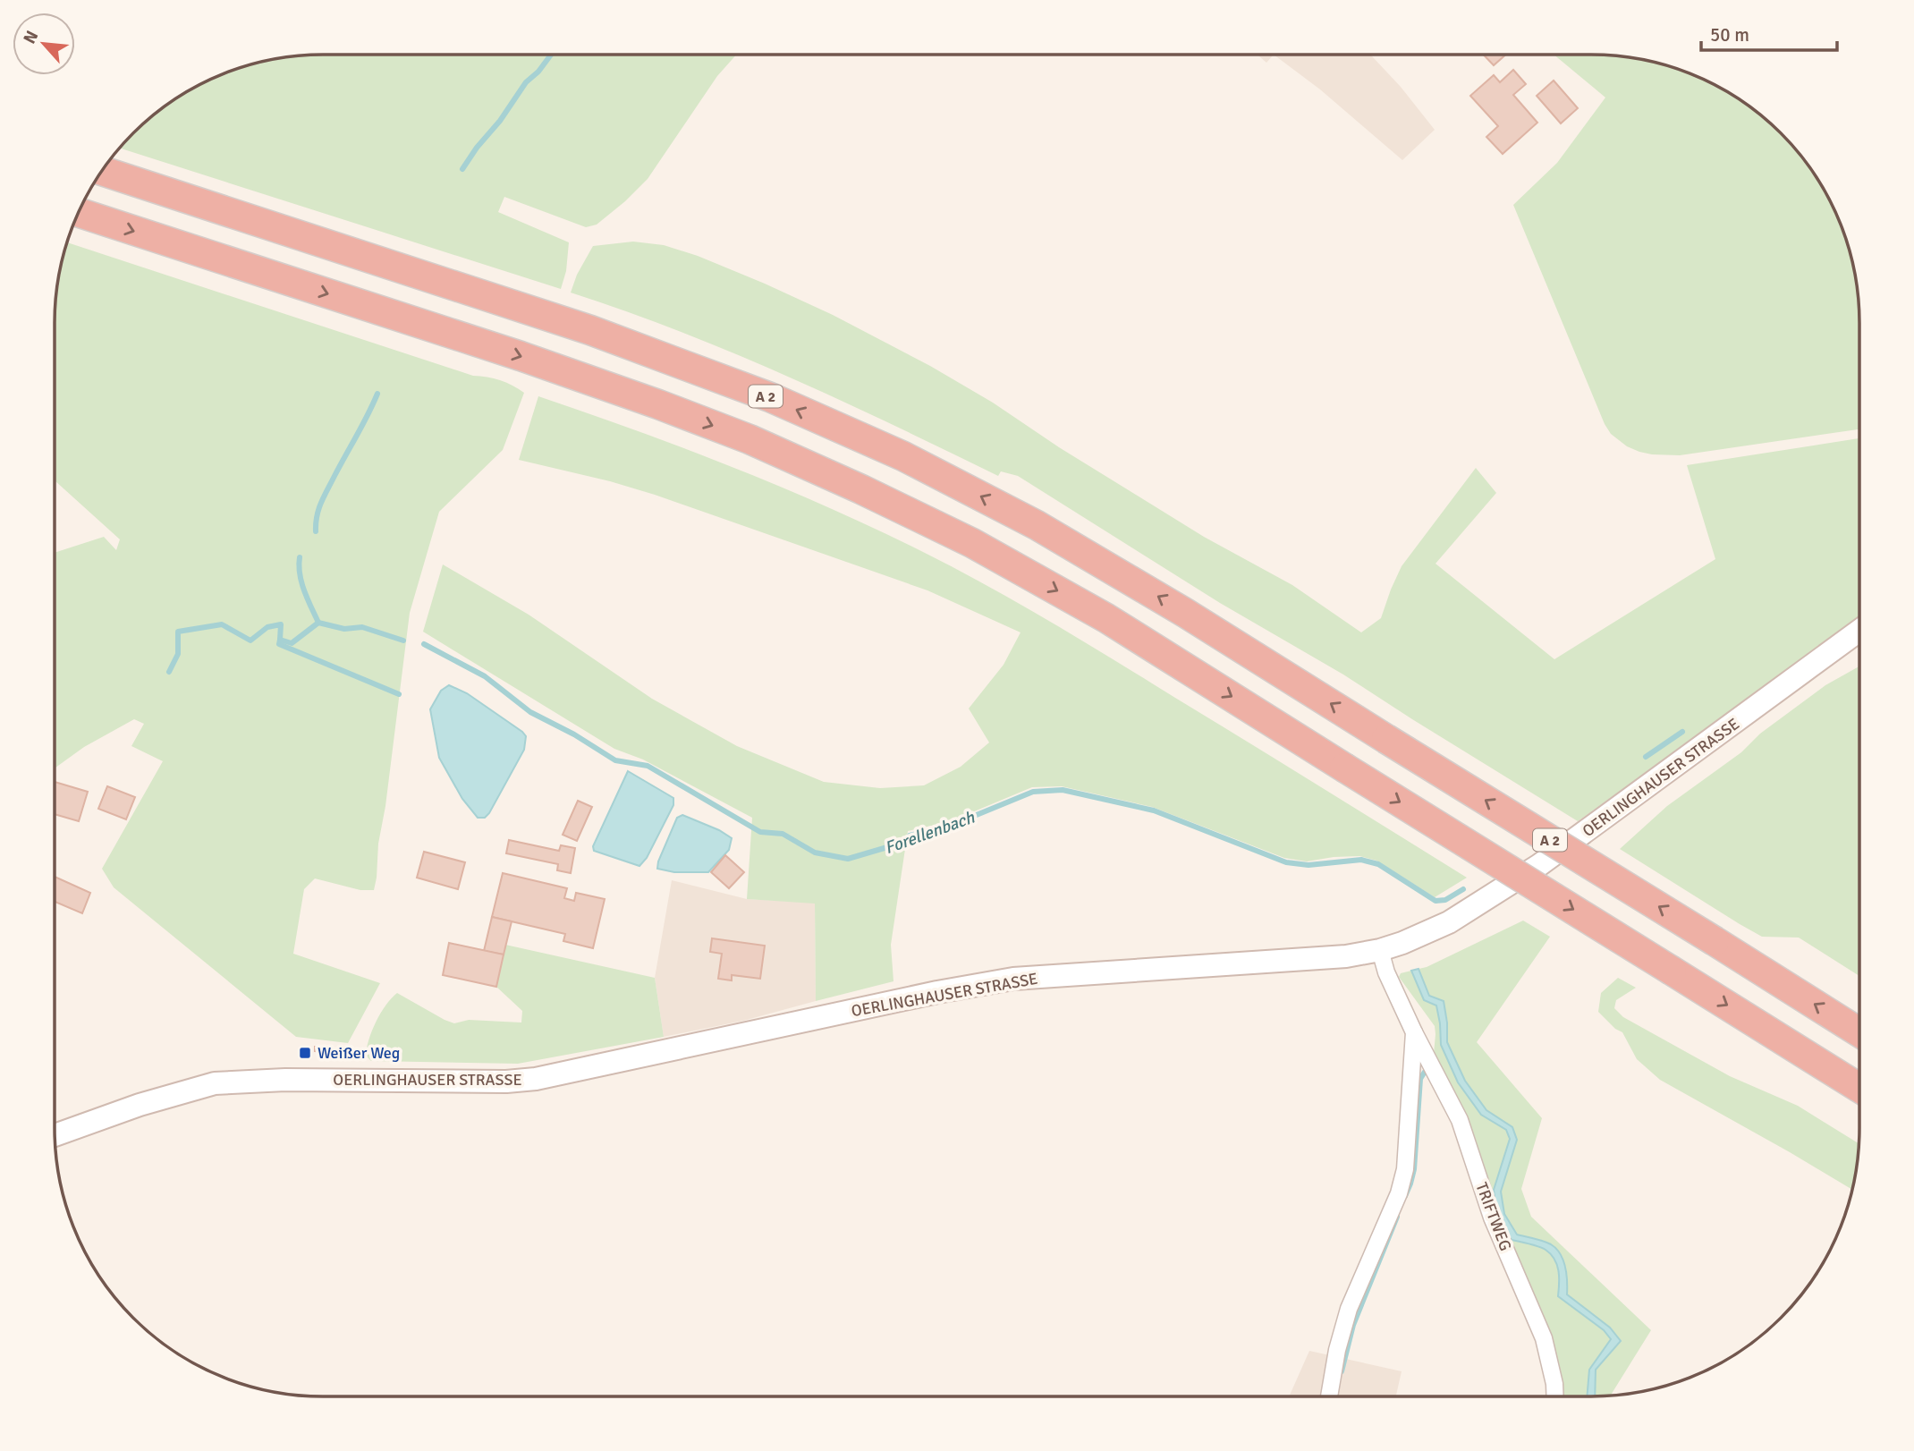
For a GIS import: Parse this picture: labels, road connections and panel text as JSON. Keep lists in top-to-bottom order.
{
  "streets": {
    "highway": ["A 2"],
    "main road": ["OERLINGHAUSER STRASSE"],
    "street": ["TRIFTWEG"]
  },
  "crossings": [
    ["OERLINGHAUSER STRASSE", "TRIFTWEG"]
  ],
  "water": ["Forellenbach"],
  "places": {
    "transit": ["Weißer Weg"]
  },
  "scale_bar": "50 m",
  "north": "top left"
}
